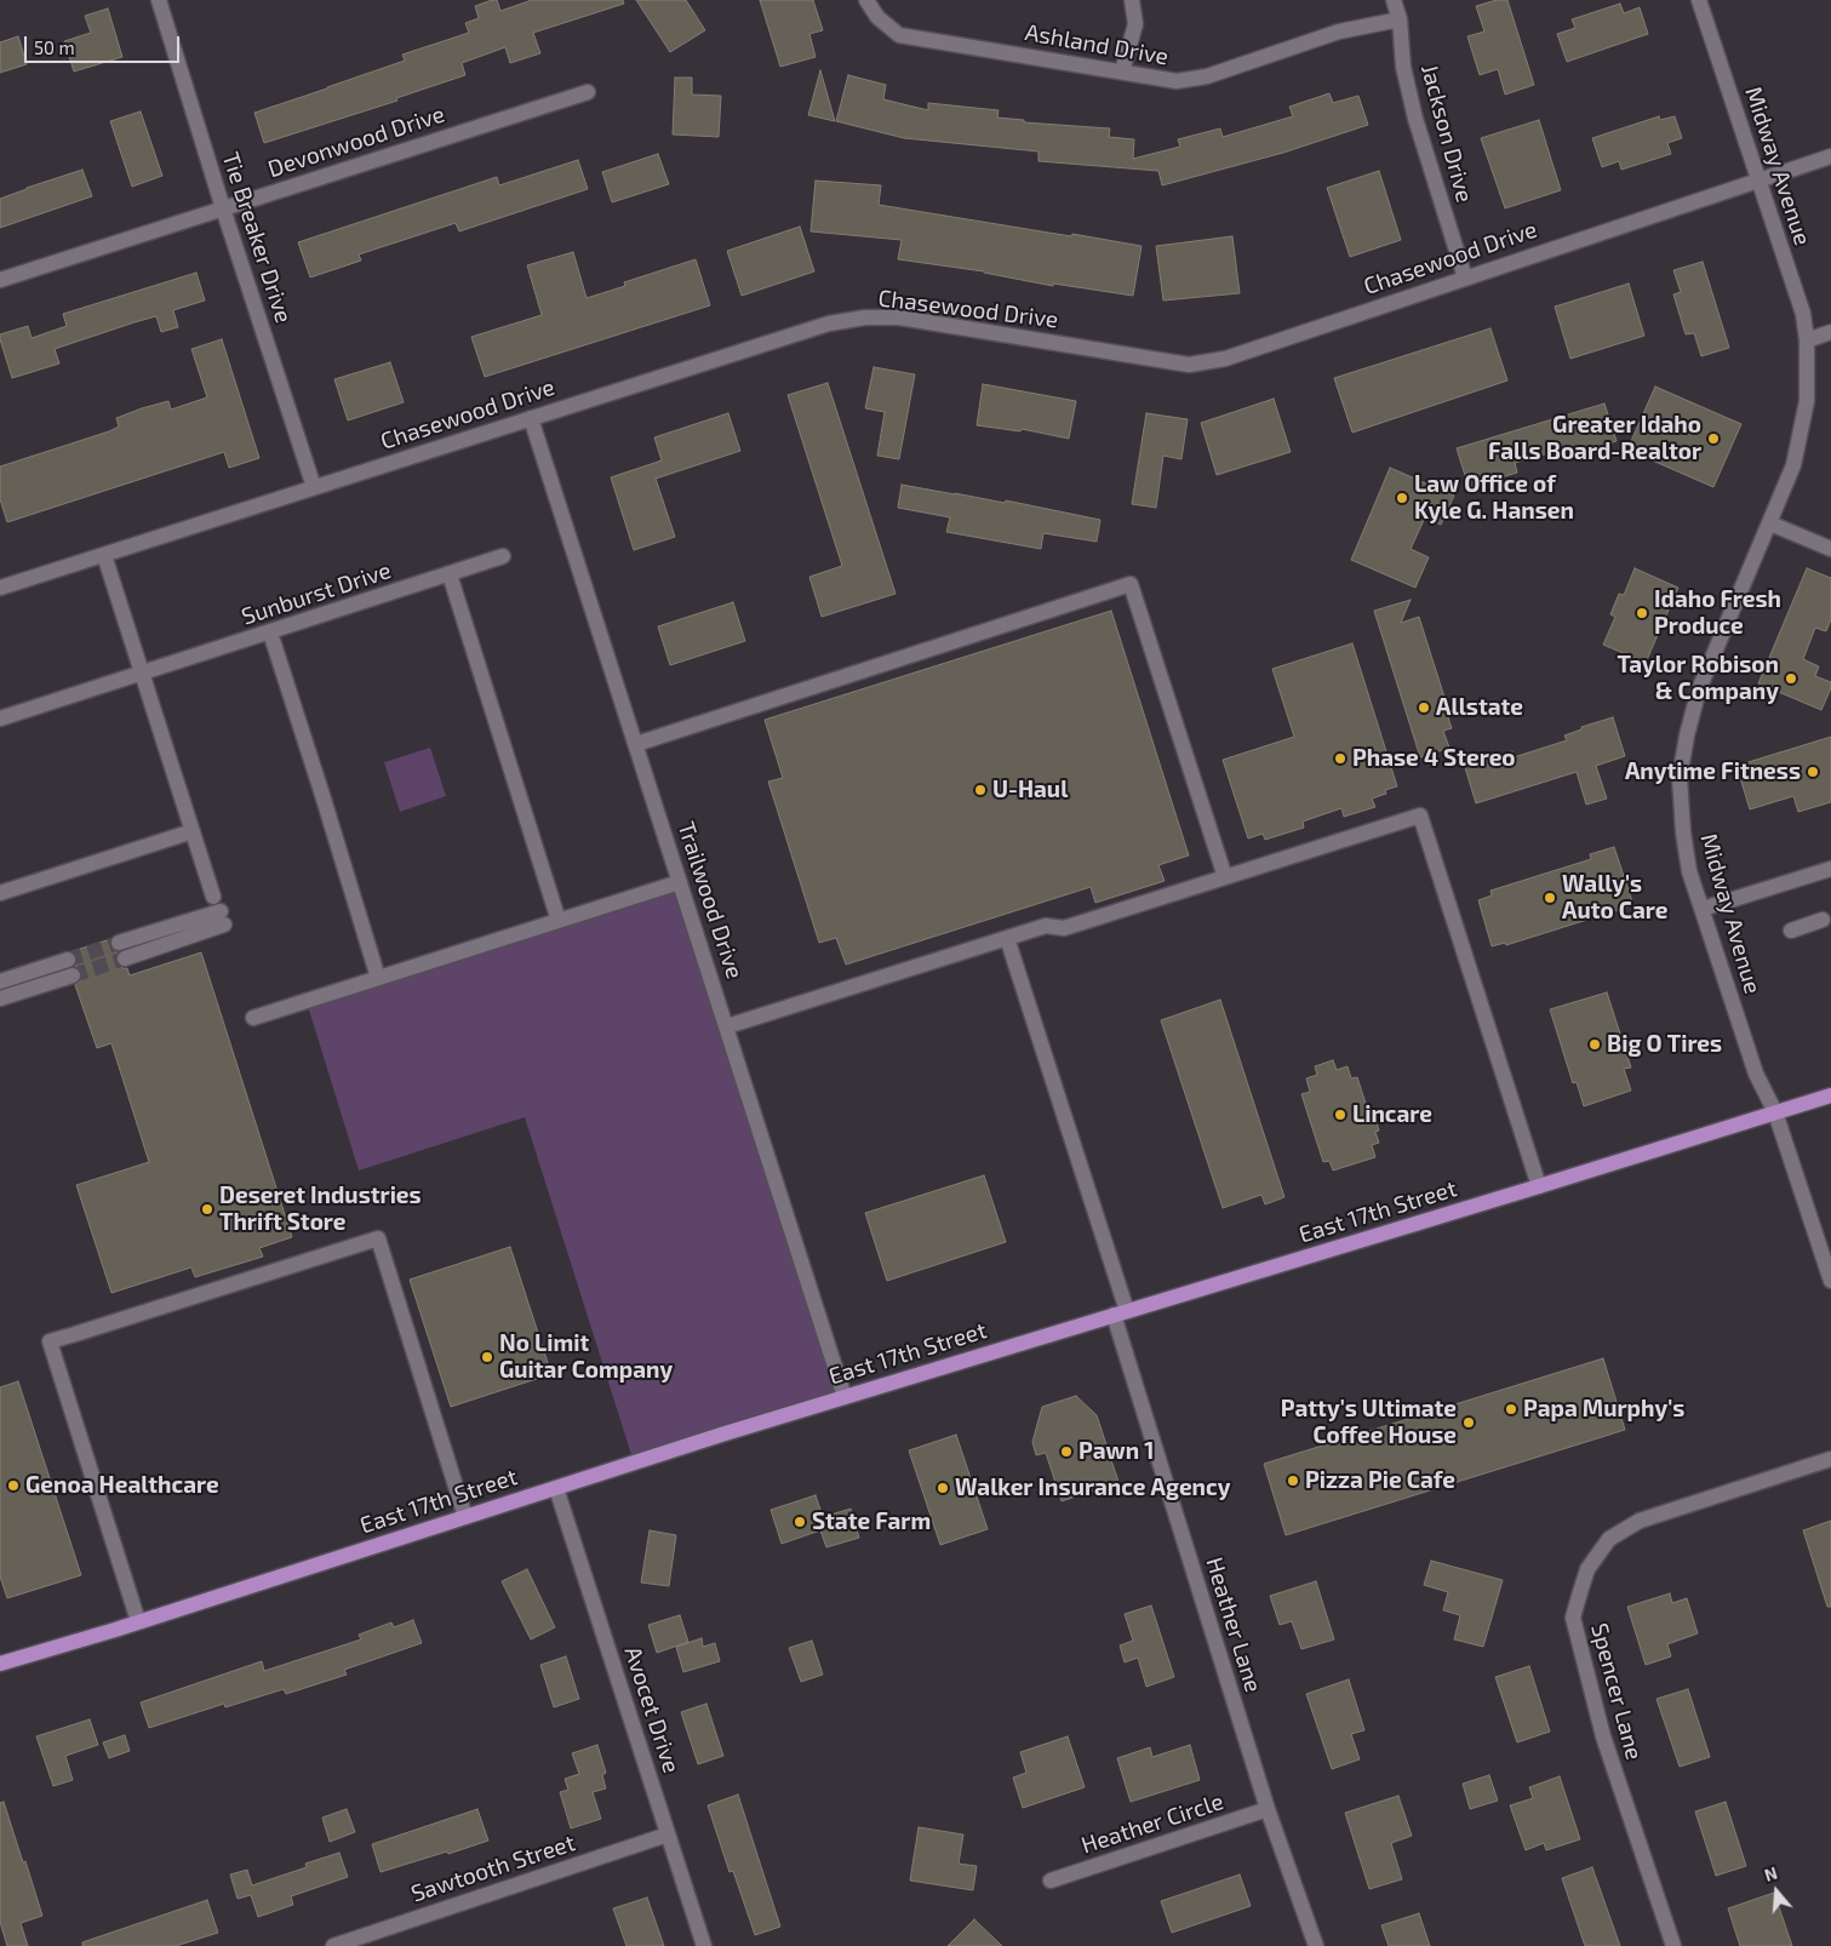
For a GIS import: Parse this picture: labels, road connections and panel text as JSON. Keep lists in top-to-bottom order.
{
  "streets": {
    "main road": ["East 17th Street"],
    "street": [
      "Ashland Drive",
      "Jackson Drive",
      "Devonwood Drive",
      "Midway Avenue",
      "Tie Breaker Drive",
      "Chasewood Drive",
      "Sunburst Drive",
      "Trailwood Drive",
      "Heather Lane",
      "Spencer Lane",
      "Avocet Drive",
      "Heather Circle",
      "Sawtooth Street"
    ]
  },
  "crossings": [
    ["Ashland Drive", "Jackson Drive"],
    ["Jackson Drive", "Chasewood Drive"],
    ["Devonwood Drive", "Tie Breaker Drive"],
    ["Midway Avenue", "Chasewood Drive"],
    ["Midway Avenue", "East 17th Street"],
    ["Tie Breaker Drive", "Chasewood Drive"],
    ["Chasewood Drive", "Trailwood Drive"],
    ["Trailwood Drive", "East 17th Street"],
    ["East 17th Street", "Heather Lane"],
    ["East 17th Street", "Avocet Drive"],
    ["Heather Lane", "Heather Circle"],
    ["Avocet Drive", "Sawtooth Street"]
  ],
  "places": [
    "Greater Idaho Falls Board-Realtor",
    "Law Office of Kyle G. Hansen",
    "Idaho Fresh Produce",
    "Taylor Robison & Company",
    "Allstate",
    "Phase 4 Stereo",
    "Anytime Fitness",
    "U-Haul",
    "Wally's Auto Care",
    "Big O Tires",
    "Lincare",
    "Deseret Industries Thrift Store",
    "No Limit Guitar Company",
    "Papa Murphy's",
    "Patty's Ultimate Coffee House",
    "Pawn 1",
    "Pizza Pie Cafe",
    "Genoa Healthcare",
    "Walker Insurance Agency",
    "State Farm"
  ],
  "scale_bar": "50 m",
  "north": "top"
}
